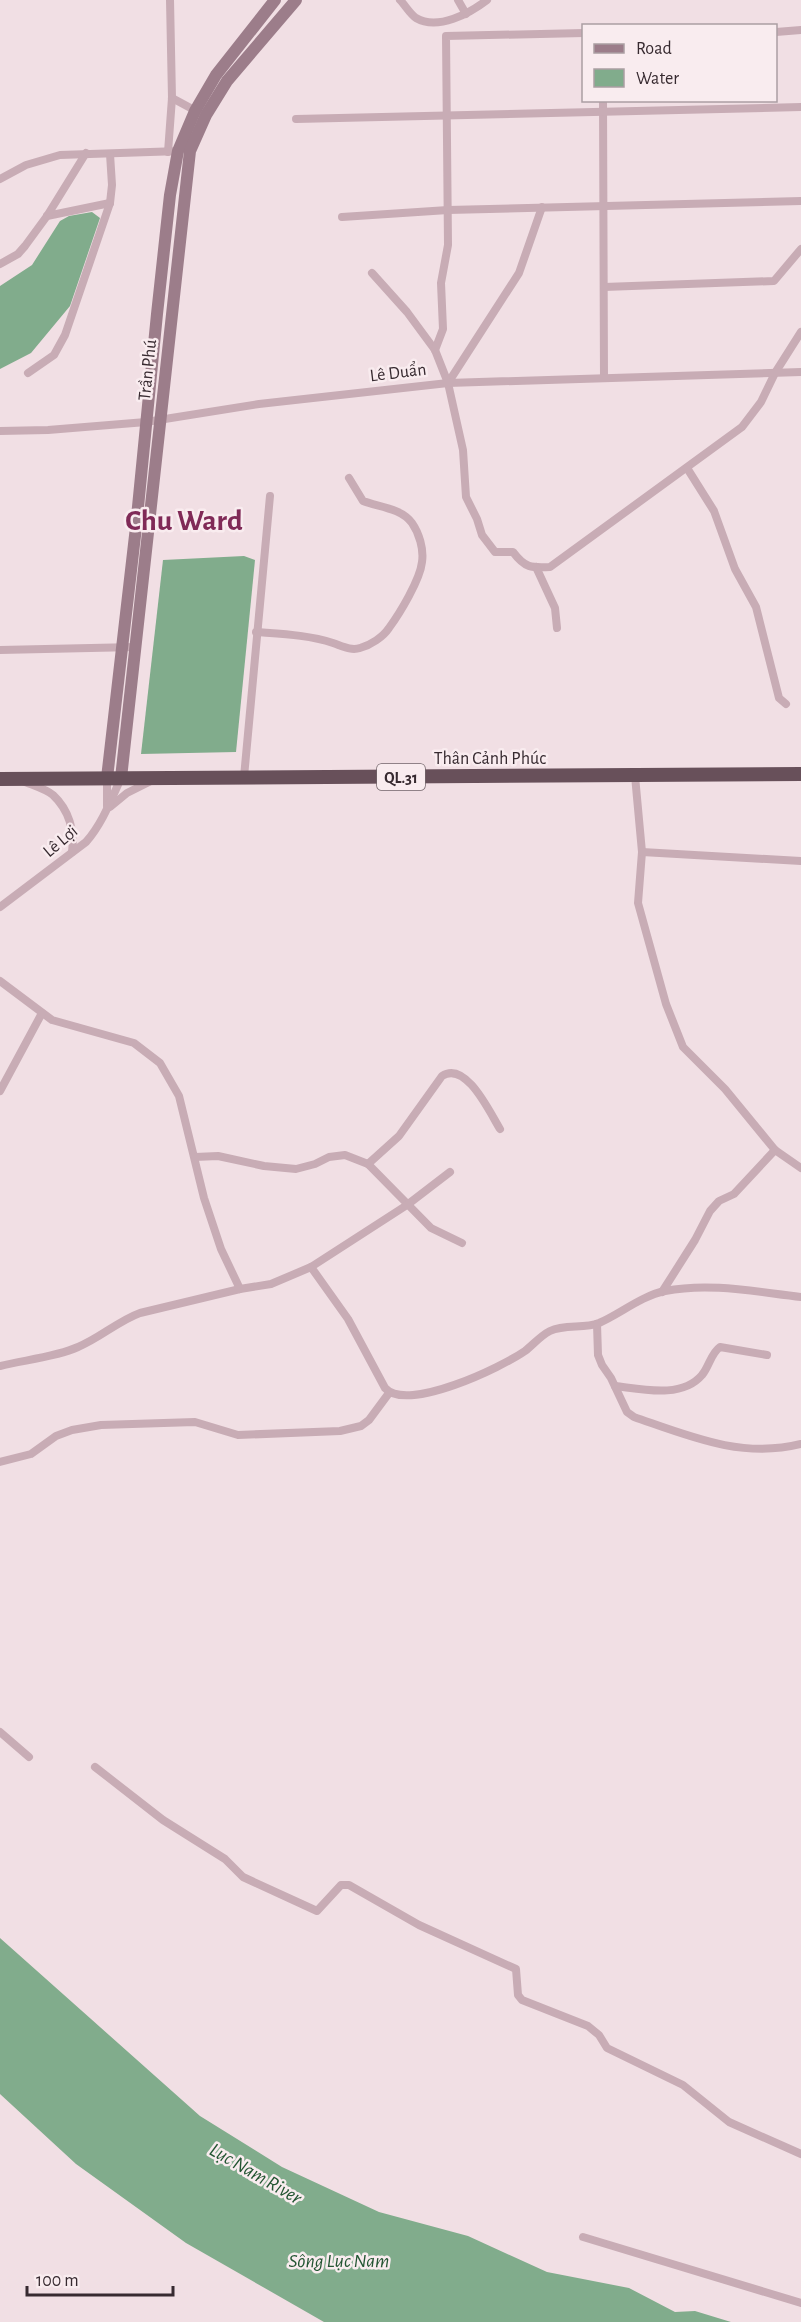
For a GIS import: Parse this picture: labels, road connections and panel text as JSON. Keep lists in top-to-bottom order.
{
  "streets": {
    "highway": ["Thân Cảnh Phúc", "QL.31"],
    "main road": ["Trần Phú"],
    "street": ["Lê Duẩn", "Lê Lợi"]
  },
  "crossings": [
    ["Trần Phú", "Lê Duẩn"],
    ["Trần Phú", "Thân Cảnh Phúc"]
  ],
  "districts": ["Chu Ward"],
  "water": ["Lục Nam River", "Sông Lục Nam"],
  "legend": ["Road", "Water"],
  "scale_bar": "100 m"
}
